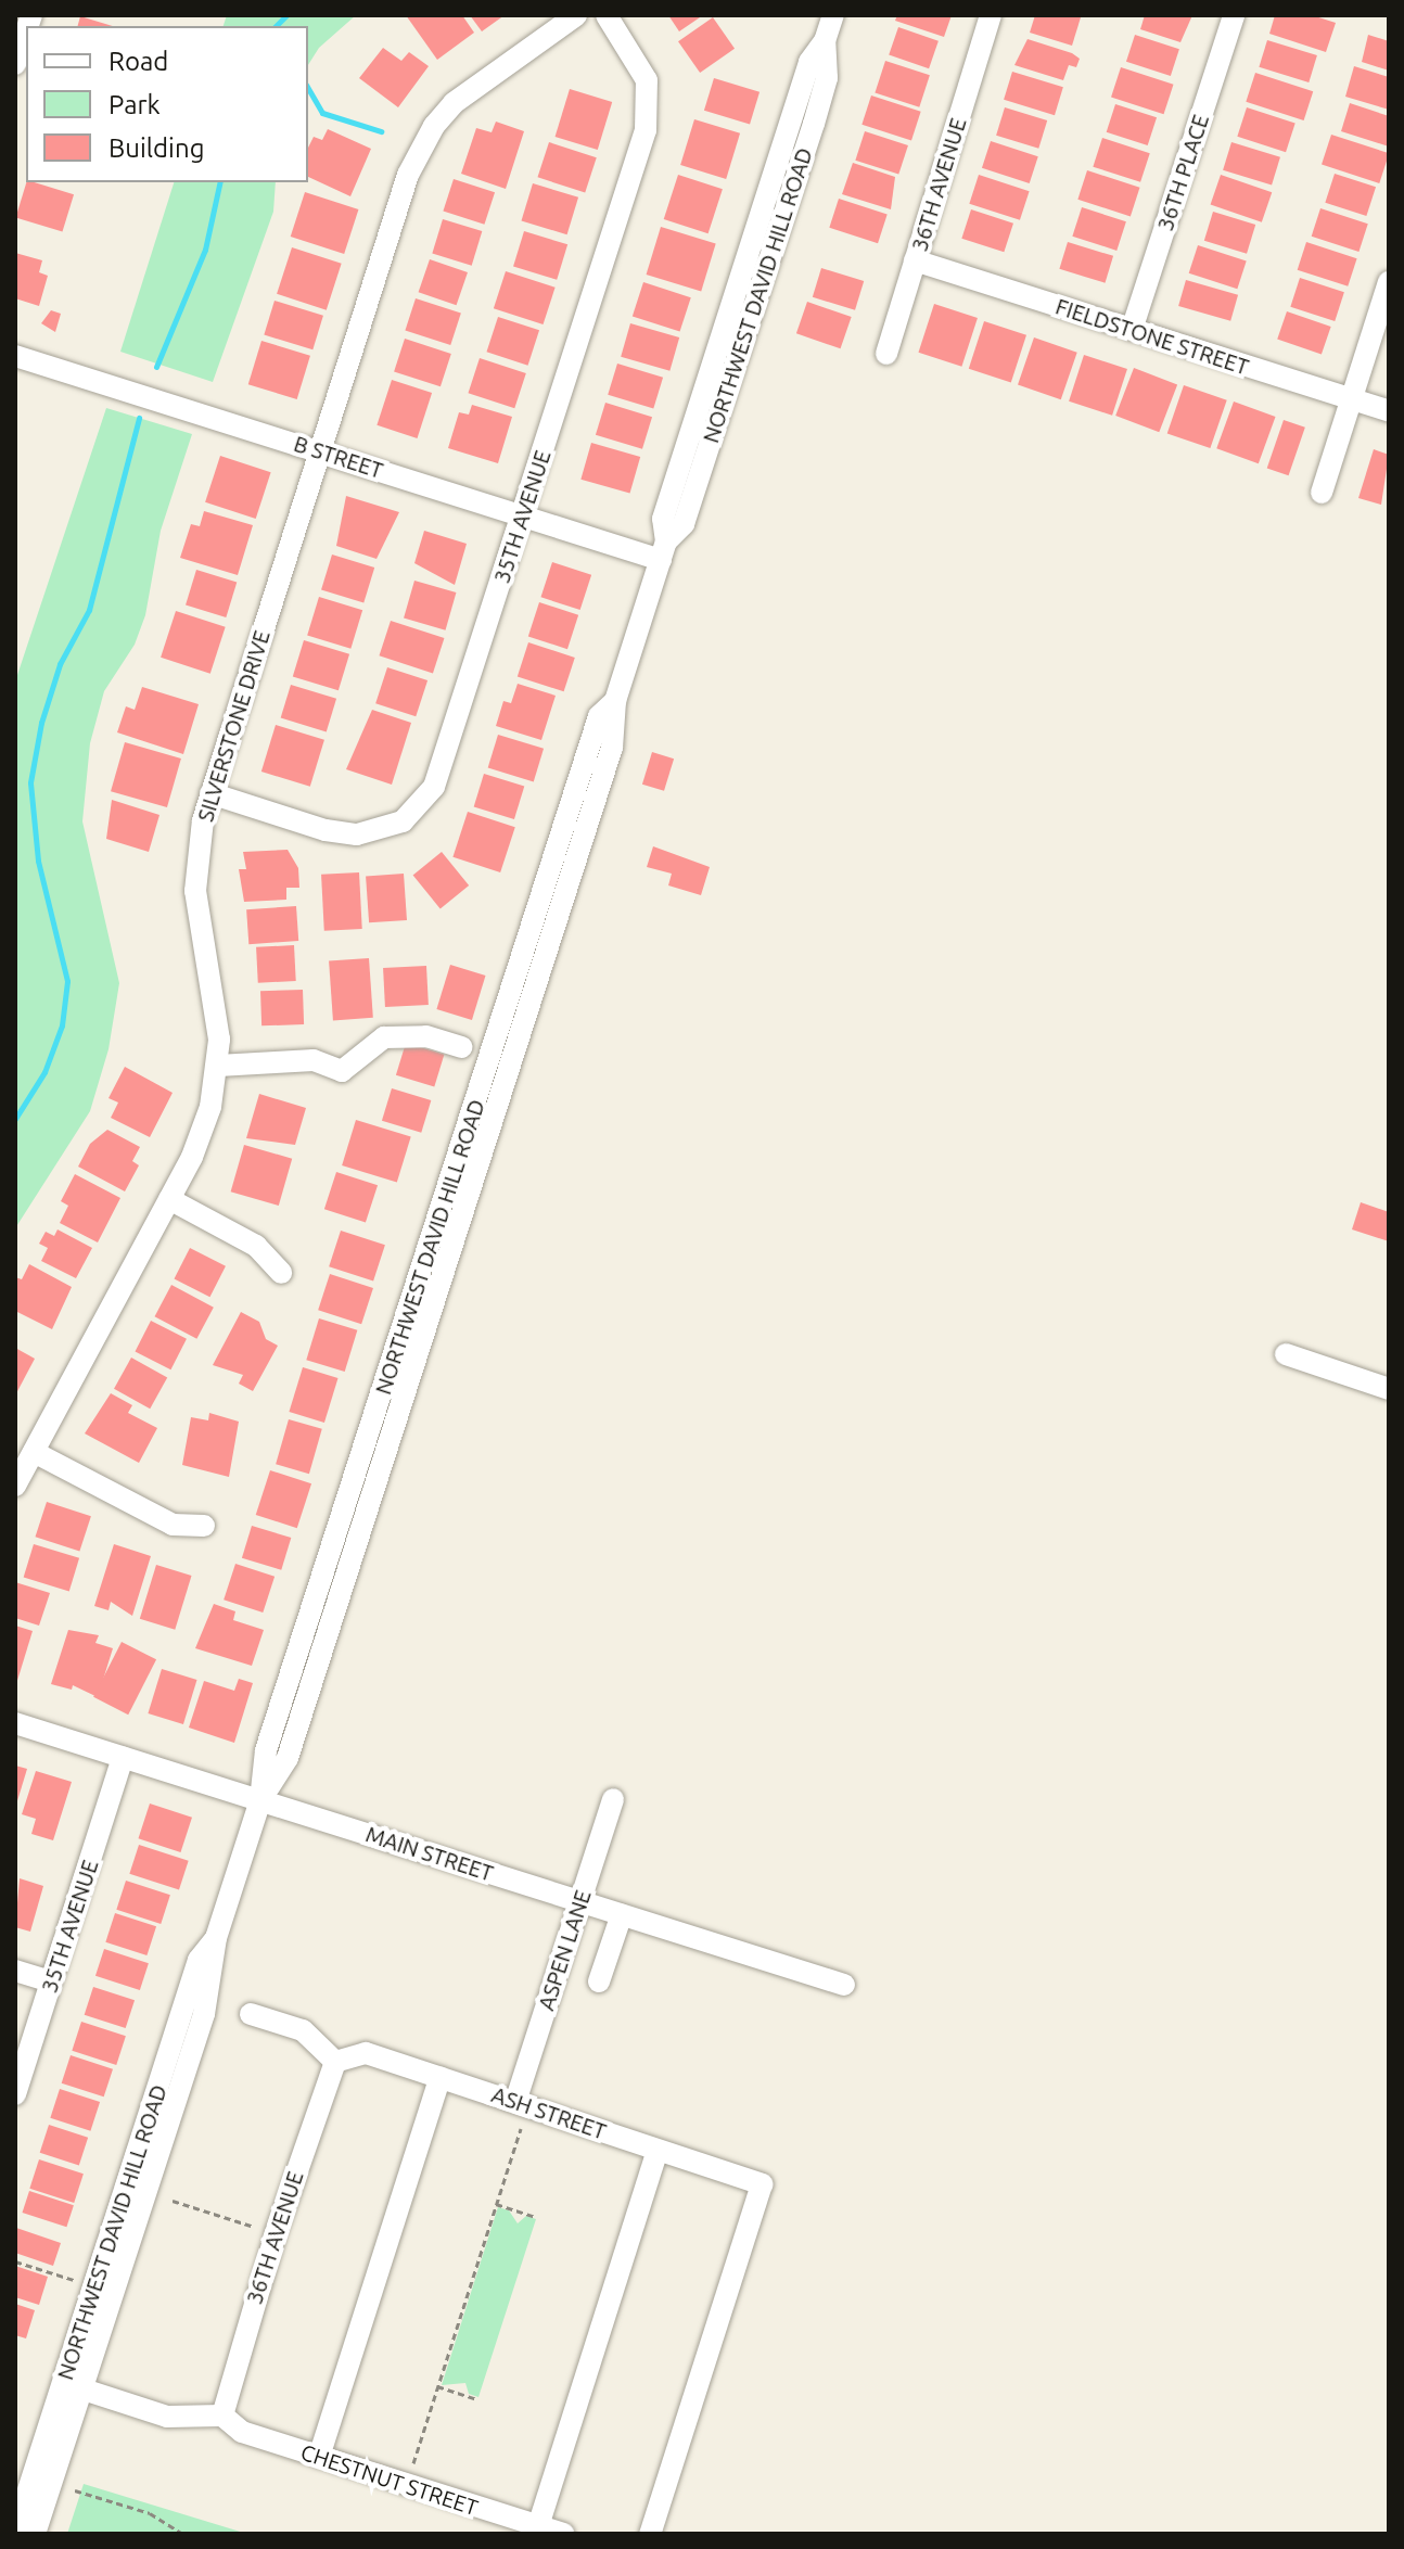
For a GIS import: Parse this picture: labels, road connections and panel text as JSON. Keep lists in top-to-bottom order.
{
  "streets": {
    "street": [
      "36TH PLACE",
      "36TH AVENUE",
      "NORTHWEST DAVID HILL ROAD",
      "FIELDSTONE STREET",
      "B STREET",
      "35TH AVENUE",
      "SILVERSTONE DRIVE",
      "MAIN STREET",
      "ASPEN LANE",
      "ASH STREET",
      "CHESTNUT STREET"
    ]
  },
  "crossings": [
    ["36TH PLACE", "FIELDSTONE STREET"],
    ["36TH AVENUE", "FIELDSTONE STREET"],
    ["36TH AVENUE", "ASH STREET"],
    ["36TH AVENUE", "CHESTNUT STREET"],
    ["NORTHWEST DAVID HILL ROAD", "B STREET"],
    ["NORTHWEST DAVID HILL ROAD", "MAIN STREET"],
    ["B STREET", "35TH AVENUE"],
    ["B STREET", "SILVERSTONE DRIVE"],
    ["35TH AVENUE", "SILVERSTONE DRIVE"],
    ["35TH AVENUE", "MAIN STREET"],
    ["MAIN STREET", "ASPEN LANE"],
    ["ASPEN LANE", "ASH STREET"]
  ],
  "legend": ["Road", "Park", "Building"]
}
